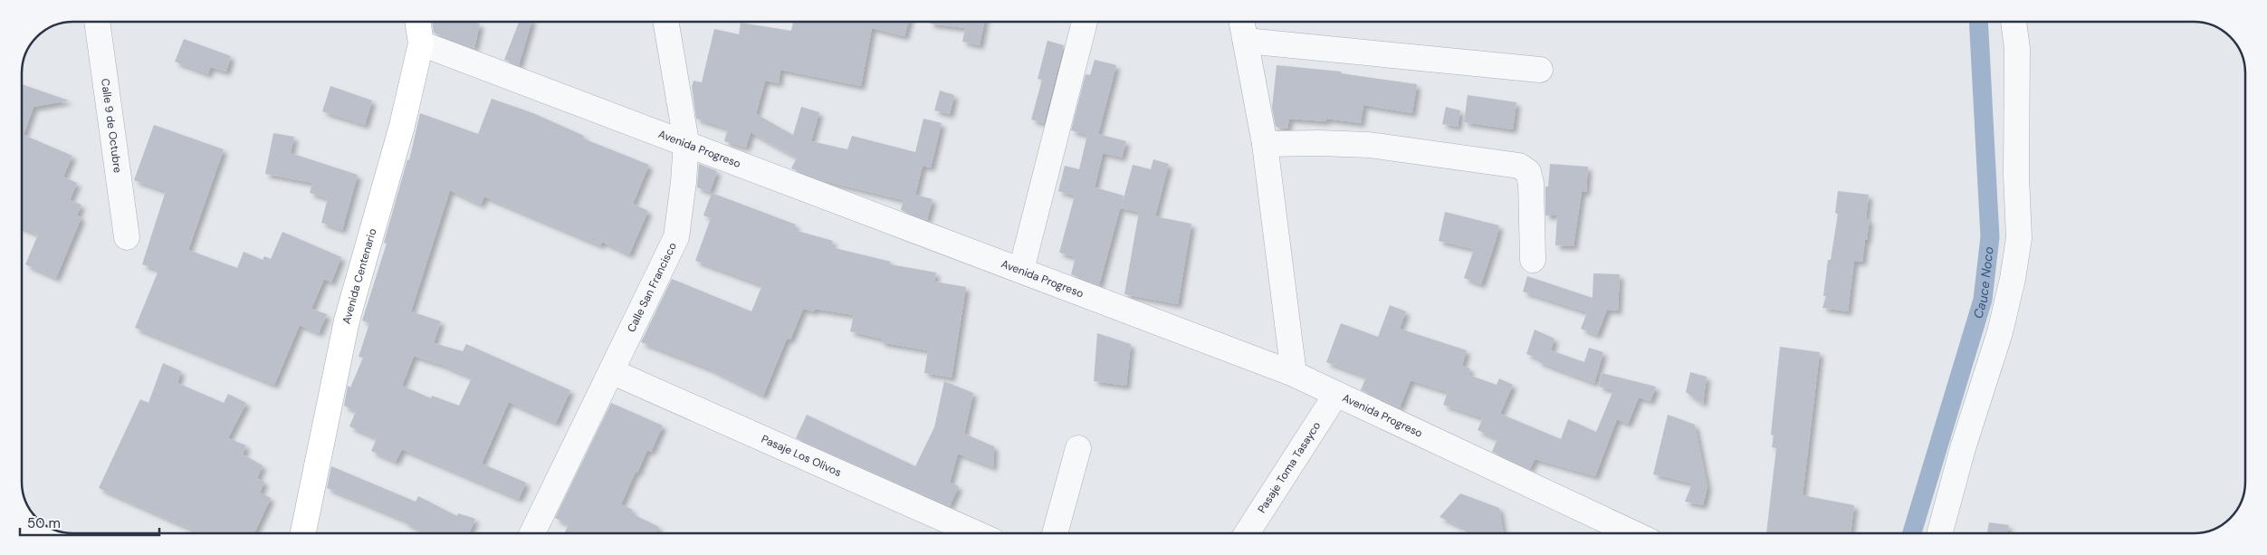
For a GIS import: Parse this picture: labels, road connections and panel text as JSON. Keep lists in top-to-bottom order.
{
  "streets": {
    "main road": ["Avenida Centenario"],
    "street": [
      "Calle 9 de Octubre",
      "Avenida Progreso",
      "Calle San Francisco",
      "Pasaje Los Olivos",
      "Pasaje Toma Tasayco"
    ]
  },
  "crossings": [
    ["Avenida Progreso", "Avenida Centenario"],
    ["Avenida Progreso", "Calle San Francisco"],
    ["Avenida Progreso", "Pasaje Toma Tasayco"],
    ["Calle San Francisco", "Pasaje Los Olivos"]
  ],
  "water": ["Cauce Noco"],
  "scale_bar": "50 m"
}
